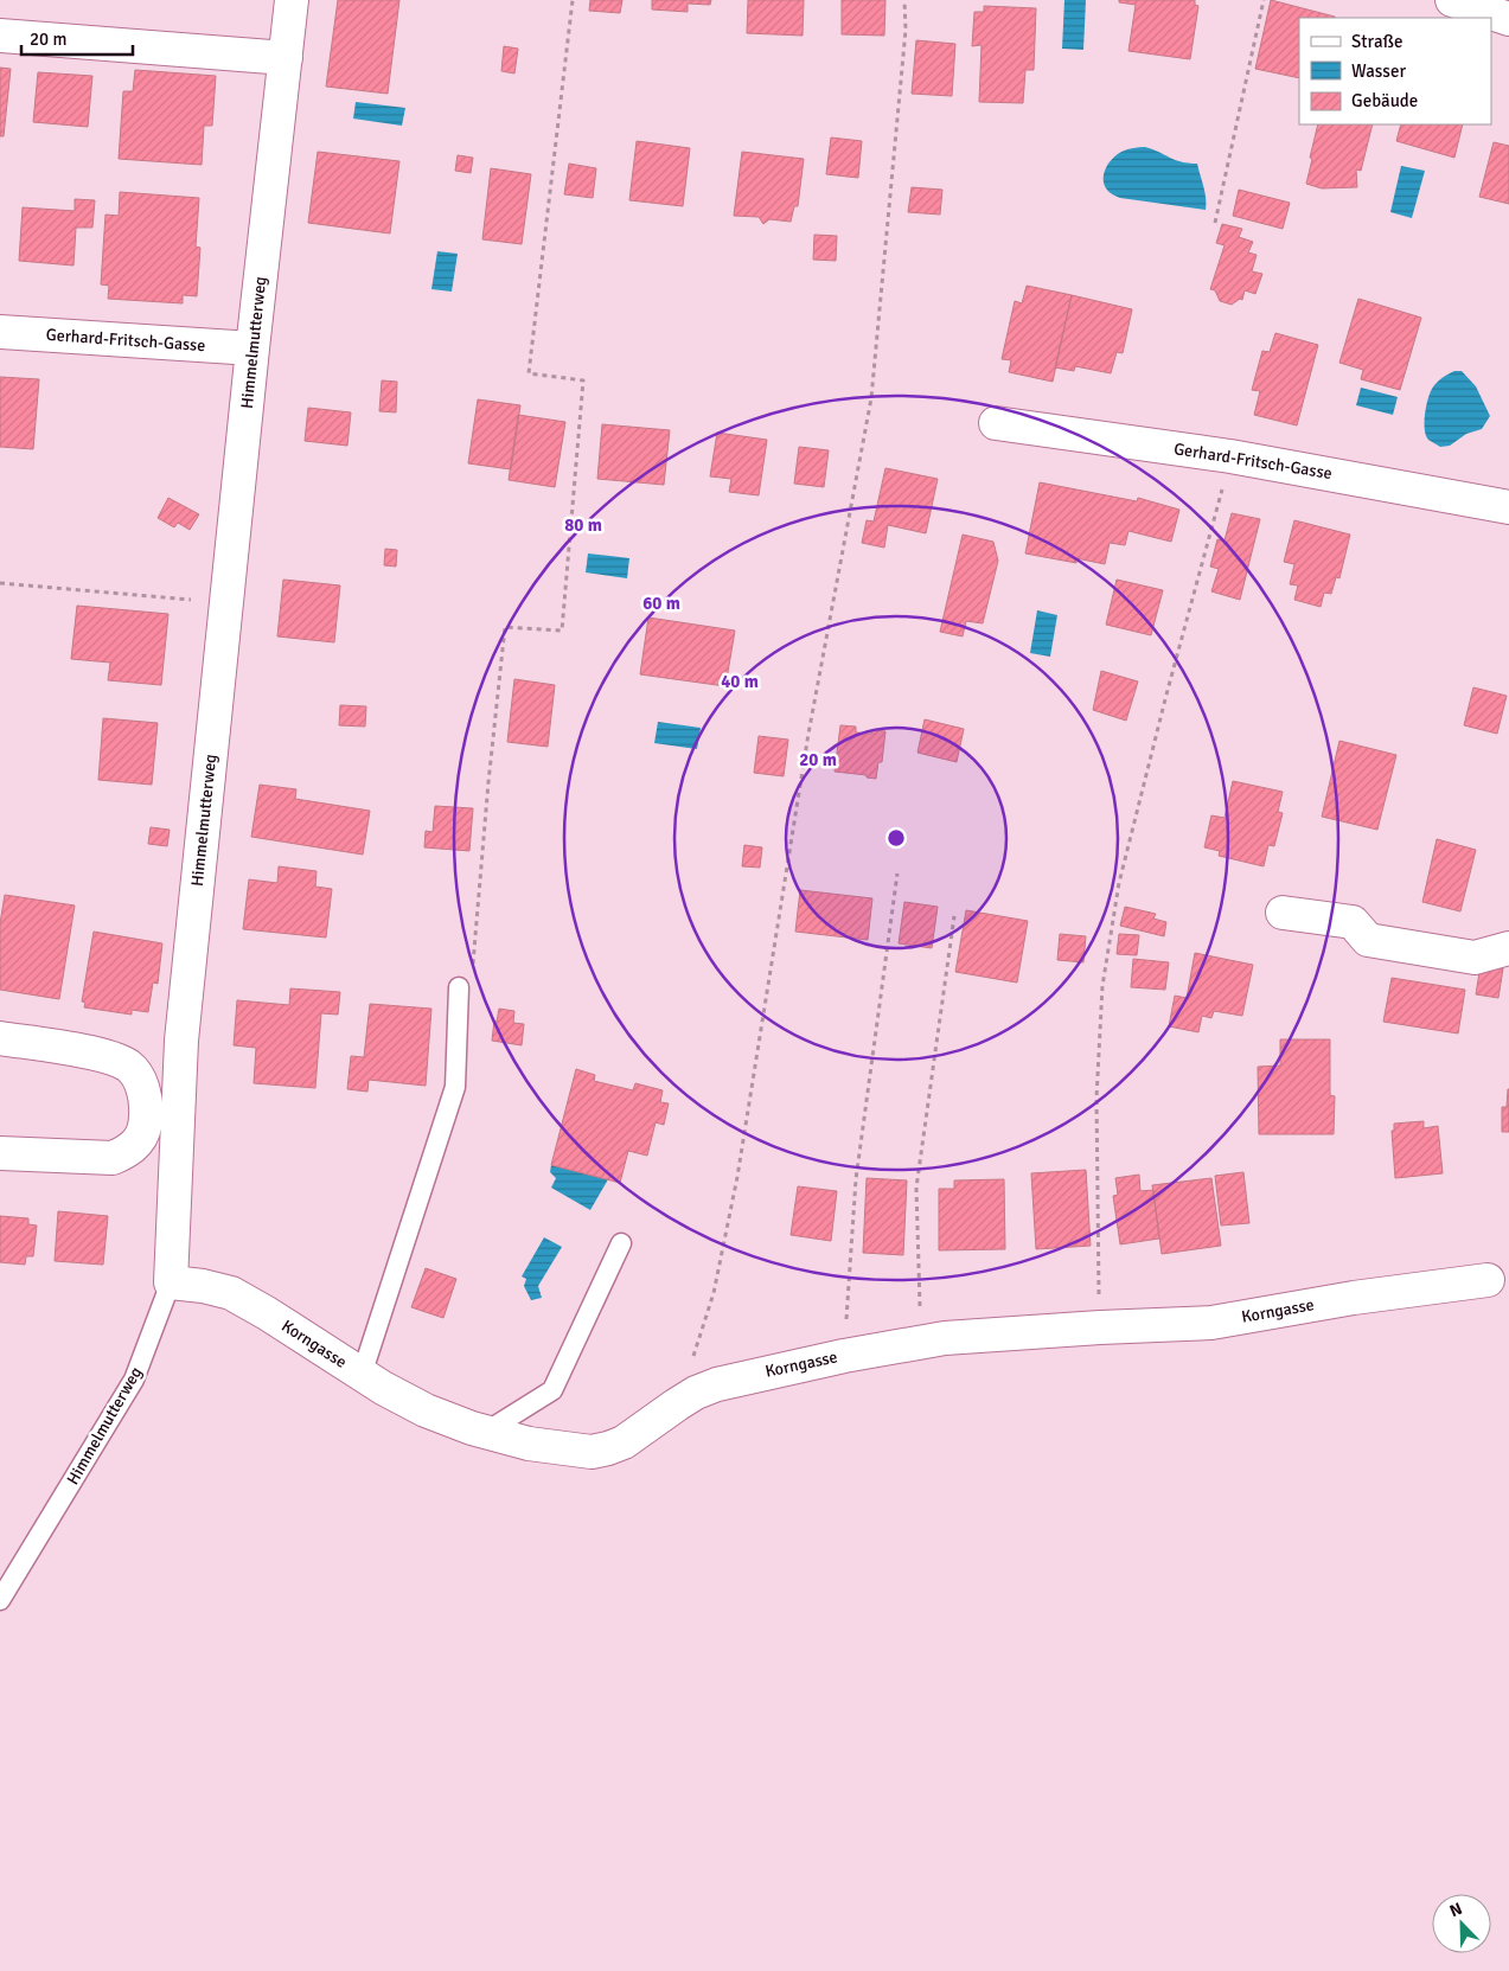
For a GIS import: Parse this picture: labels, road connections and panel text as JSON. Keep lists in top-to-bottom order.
{
  "streets": {
    "street": ["Gerhard-Fritsch-Gasse", "Himmelmutterweg", "Korngasse"]
  },
  "crossings": [
    ["Gerhard-Fritsch-Gasse", "Himmelmutterweg"],
    ["Himmelmutterweg", "Korngasse"]
  ],
  "legend": ["Straße", "Wasser", "Gebäude"],
  "scale_bar": "20 m",
  "north": "top left",
  "rings": [
    "80 m",
    "60 m",
    "40 m",
    "20 m"
  ]
}
